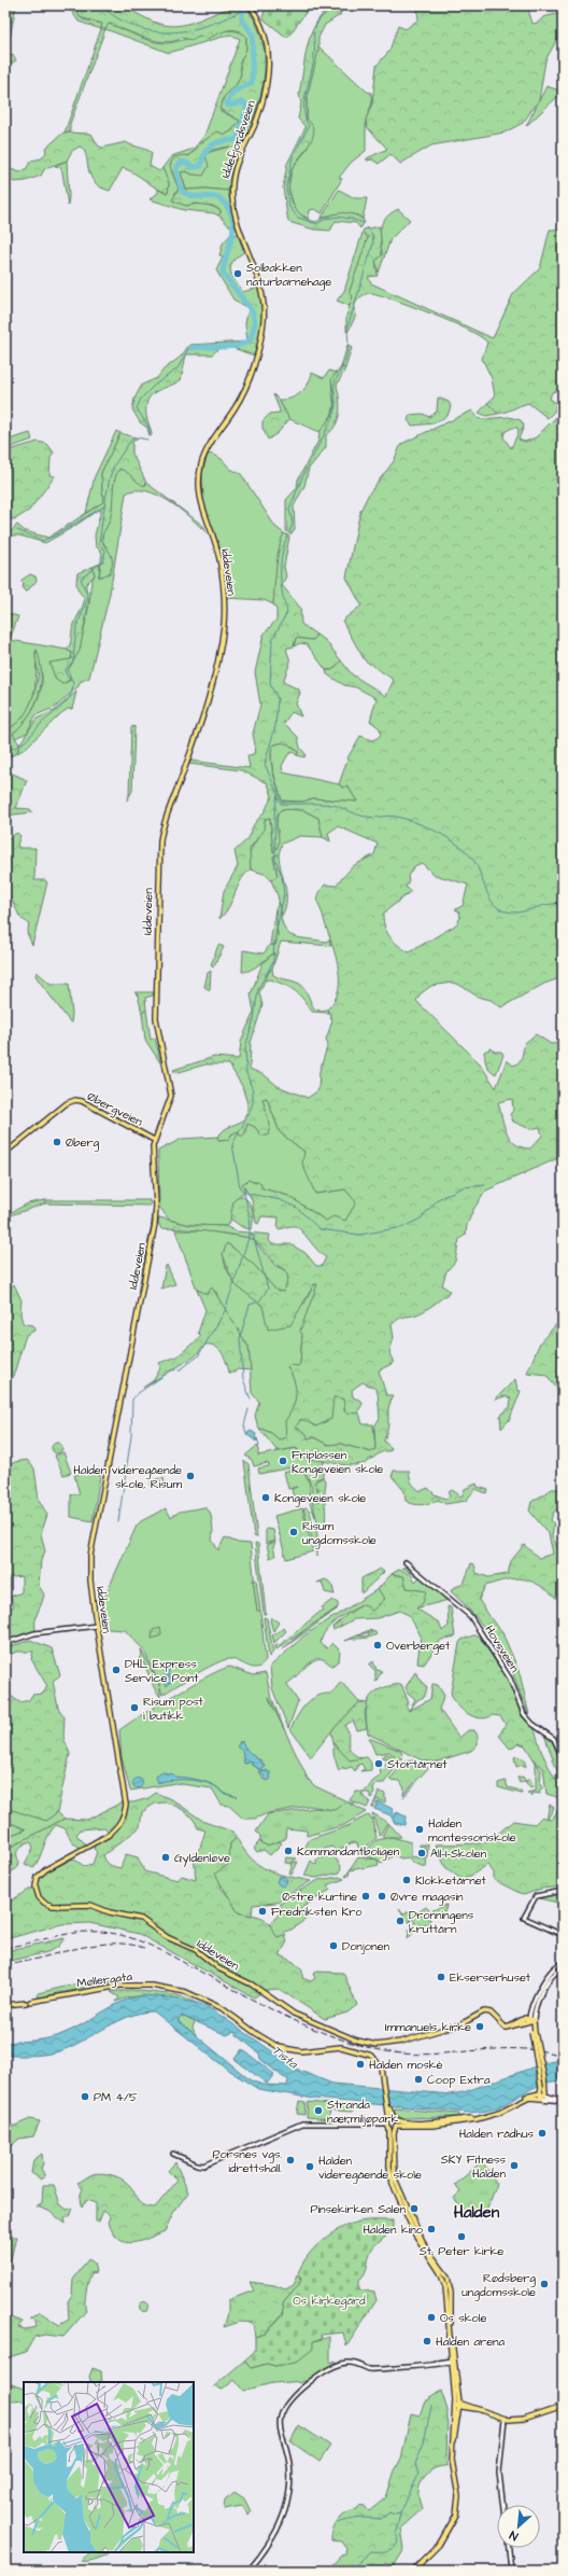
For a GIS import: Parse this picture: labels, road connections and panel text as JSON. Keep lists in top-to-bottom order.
{
  "streets": {
    "main road": [
      "Iddefjordsveien",
      "Iddeveien",
      "Øbergveien",
      "Møllergata"
    ],
    "street": ["Hovsveien"]
  },
  "crossings": [
    ["Iddefjordsveien", "Iddeveien"],
    ["Iddeveien", "Øbergveien"]
  ],
  "districts": ["Halden"],
  "water": ["Tista"],
  "parks": ["Os kirkegård"],
  "places": [
    "Solbakken naturbarnehage",
    "Øberg",
    "Friplassen Kongeveien skole",
    "Halden videregående skole, Risum",
    "Kongeveien skole",
    "Risum ungdomsskole",
    "Overberget",
    "DHL Express Service Point",
    "Risum post i butikk",
    "Stortårnet",
    "Halden montessoriskole",
    "Kommandantboligen",
    "All-I-Skolen",
    "Gyldenløve",
    "Klokketårnet",
    "Østre kurtine",
    "Øvre magasin",
    "Fredriksten Kro",
    "Dronningens kruttårn",
    "Donjonen",
    "Ekserserhuset",
    "Immanuels kirke",
    "Halden moské",
    "Coop Extra",
    "PM 4/5",
    "Stranda nærmiljøpark",
    "Halden rådhus",
    "Porsnes vgs. idrettshall.",
    "SKY Fitness Halden",
    "Halden videregående skole",
    "Pinsekirken Salen",
    "Halden kino",
    "St. Peter kirke",
    "Rødsberg ungdomsskole",
    "Os skole",
    "Halden arena"
  ],
  "north": "bottom left"
}
